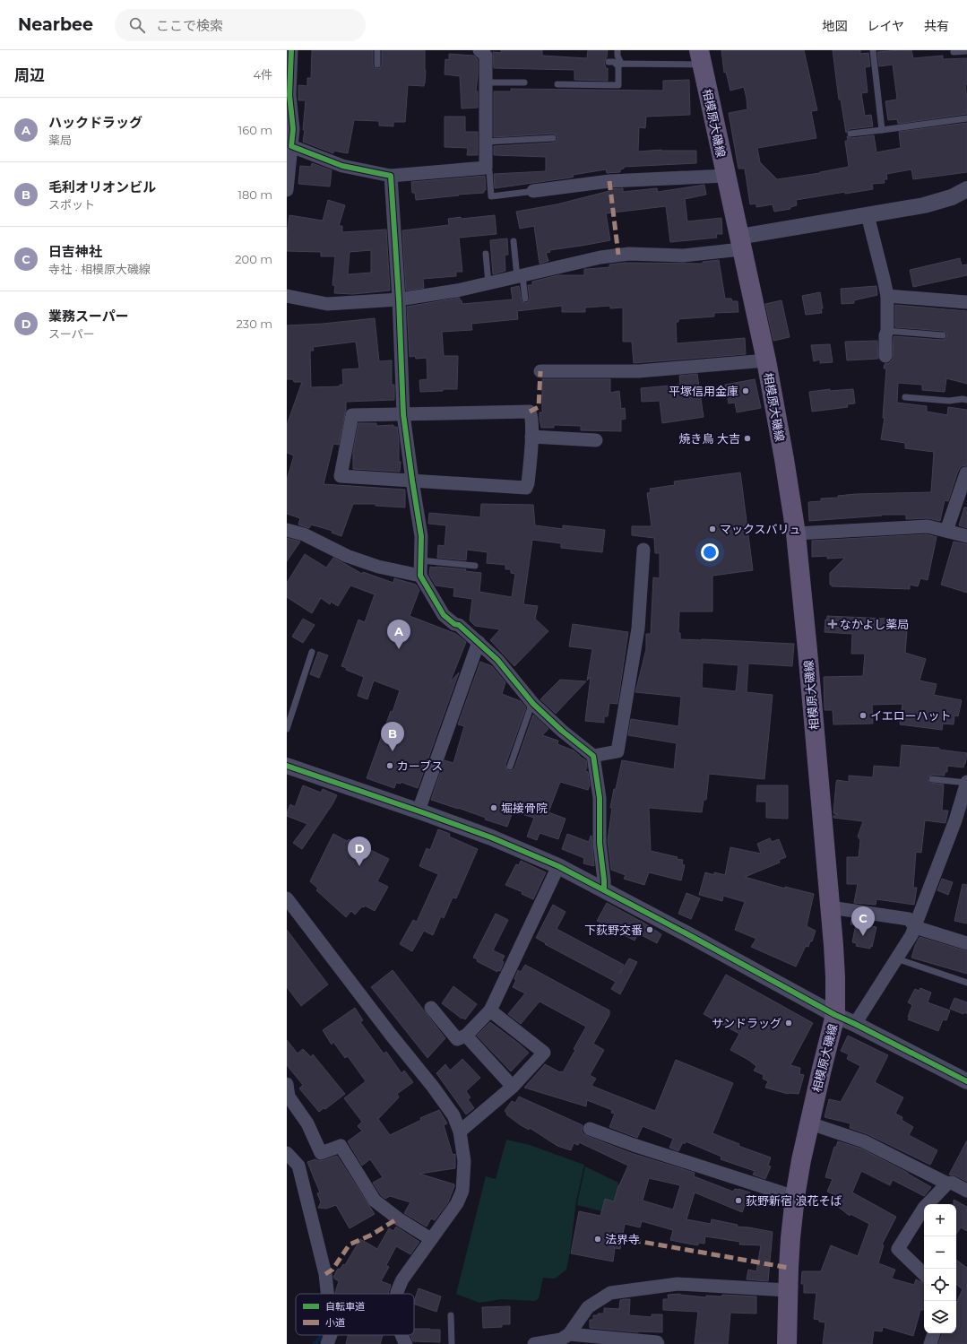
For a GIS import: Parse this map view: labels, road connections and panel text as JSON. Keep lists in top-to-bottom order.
{
  "streets": {
    "main road": ["相模原大磯線"]
  },
  "places": {
    "other": [
      "平塚信用金庫",
      "焼き鳥 大吉",
      "マックスバリュ",
      "イエローハット",
      "カーブス",
      "堀接骨院",
      "下荻野交番",
      "サンドラッグ",
      "荻野新宿 浪花そば",
      "法界寺"
    ],
    "health": ["なかよし薬局"]
  },
  "legend": ["自転車道", "小道"],
  "page": {
    "header": "Nearbee",
    "search": "ここで検索",
    "nav": ["地図", "レイヤ", "共有"],
    "heading": ["周辺", "4件"],
    "list": [
      {
        "mark": "A",
        "name": "ハックドラッグ",
        "note": "薬局",
        "value": "160 m"
      },
      {
        "mark": "B",
        "name": "毛利オリオンビル",
        "note": "スポット",
        "value": "180 m"
      },
      {
        "mark": "C",
        "name": "日吉神社",
        "note": "寺社 · 相模原大磯線",
        "value": "200 m"
      },
      {
        "mark": "D",
        "name": "業務スーパー",
        "note": "スーパー",
        "value": "230 m"
      }
    ],
    "pins": [
      "A",
      "B",
      "D",
      "C"
    ],
    "map_buttons": ["+", "−"]
  }
}
